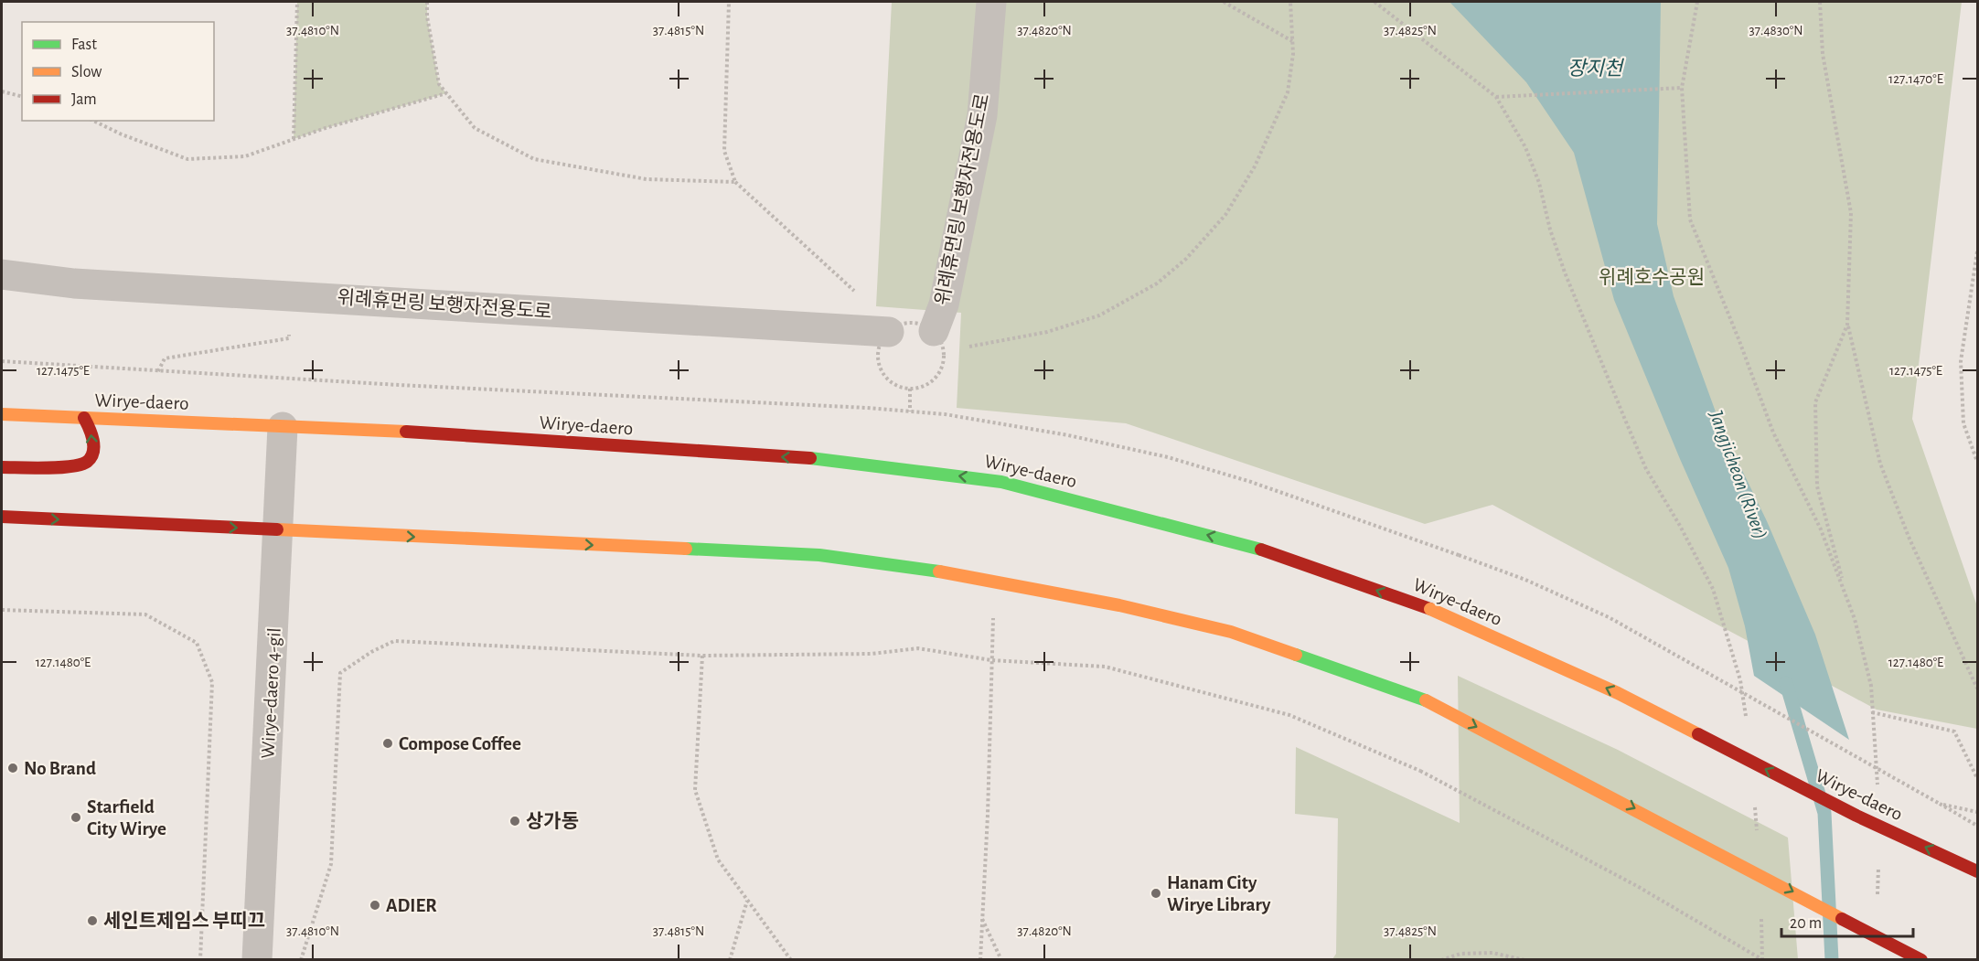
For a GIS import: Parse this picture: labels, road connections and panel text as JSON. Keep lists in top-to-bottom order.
{
  "streets": {
    "main road": ["Wirye-daero"],
    "street": ["위례휴먼링 보행자전용도로", "Wirye-daero 4-gil"]
  },
  "crossings": [
    ["Wirye-daero", "Wirye-daero 4-gil"]
  ],
  "water": ["장지천", "Jangjicheon (River)"],
  "parks": ["위례호수공원"],
  "places": [
    "Compose Coffee",
    "No Brand",
    "Starfield City Wirye",
    "상가동",
    "Hanam City Wirye Library",
    "ADIER",
    "세인트제임스 부띠끄"
  ],
  "legend": ["Fast", "Slow", "Jam"],
  "scale_bar": "20 m",
  "coordinates": [
    "37.4810°N",
    "37.4815°N",
    "37.4820°N",
    "37.4825°N",
    "37.4830°N",
    "127.1470°E",
    "127.1475°E",
    "127.1480°E"
  ]
}
